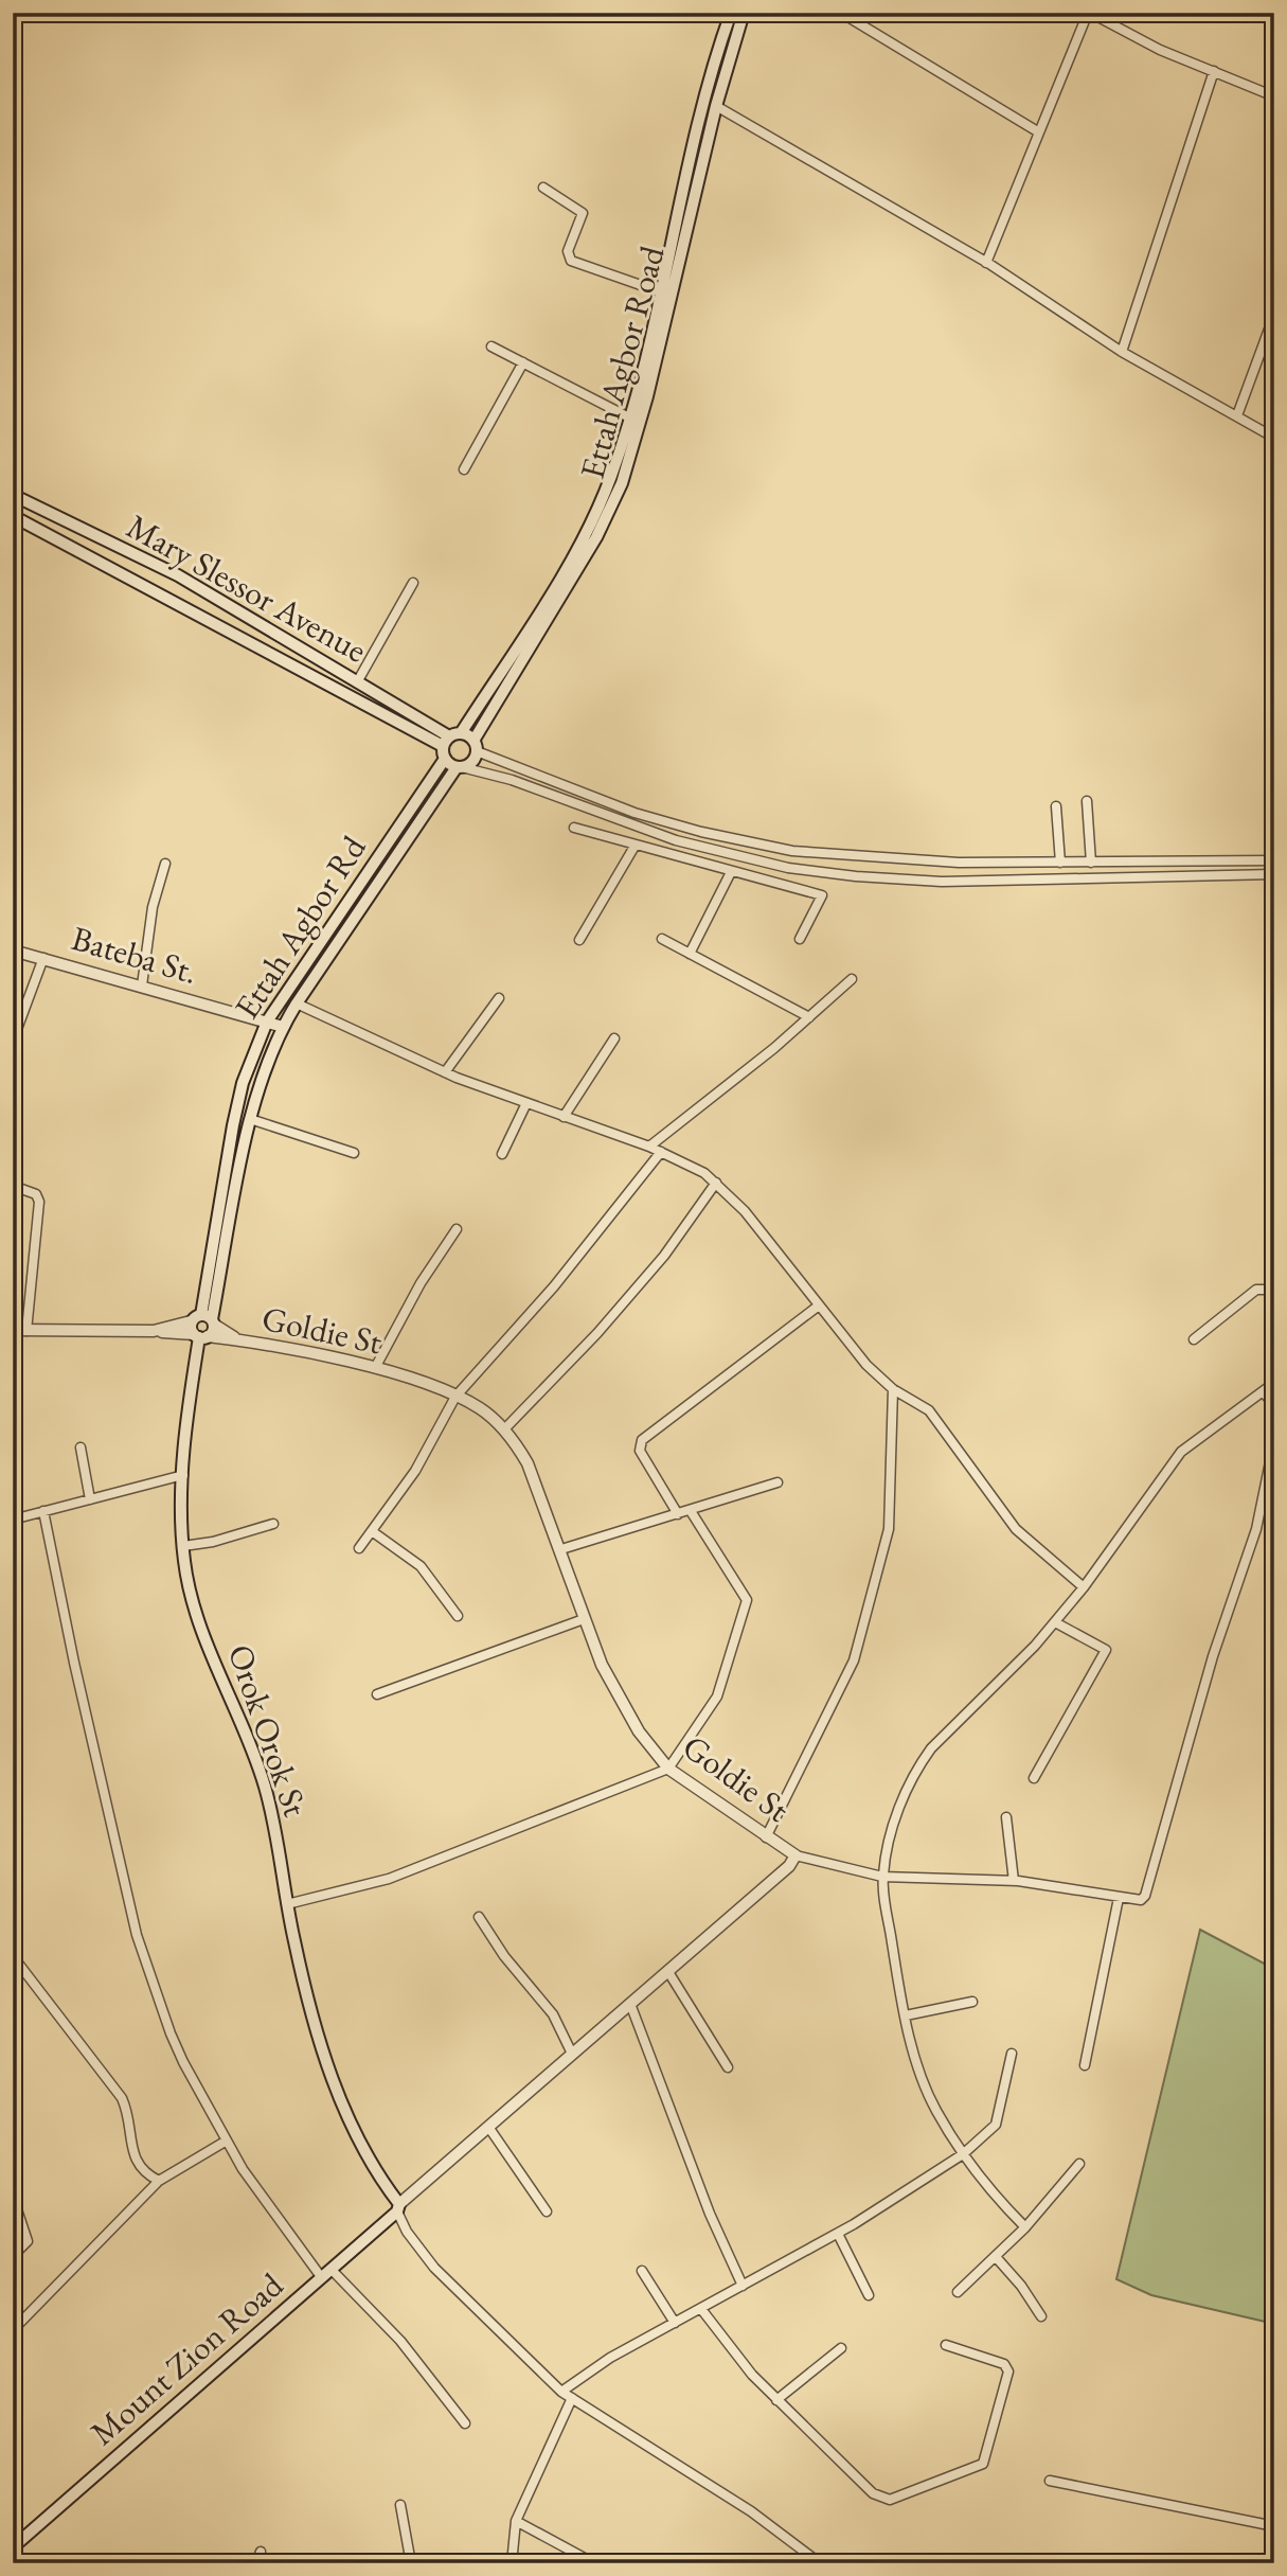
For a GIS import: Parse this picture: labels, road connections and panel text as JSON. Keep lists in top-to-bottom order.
{
  "streets": {
    "main road": [
      "Ettah Agbor Road",
      "Mary Slessor Avenue",
      "Ettah Agbor Rd",
      "Orok Orok St",
      "Mount Zion Road"
    ],
    "street": ["Bateba St.", "Goldie St"]
  },
  "crossings": [
    ["Ettah Agbor Road", "Mary Slessor Avenue"],
    ["Ettah Agbor Road", "Ettah Agbor Rd"],
    ["Mary Slessor Avenue", "Ettah Agbor Rd"],
    ["Ettah Agbor Rd", "Bateba St."],
    ["Goldie St", "Orok Orok St"],
    ["Goldie St", "Mount Zion Road"],
    ["Orok Orok St", "Mount Zion Road"]
  ]
}
